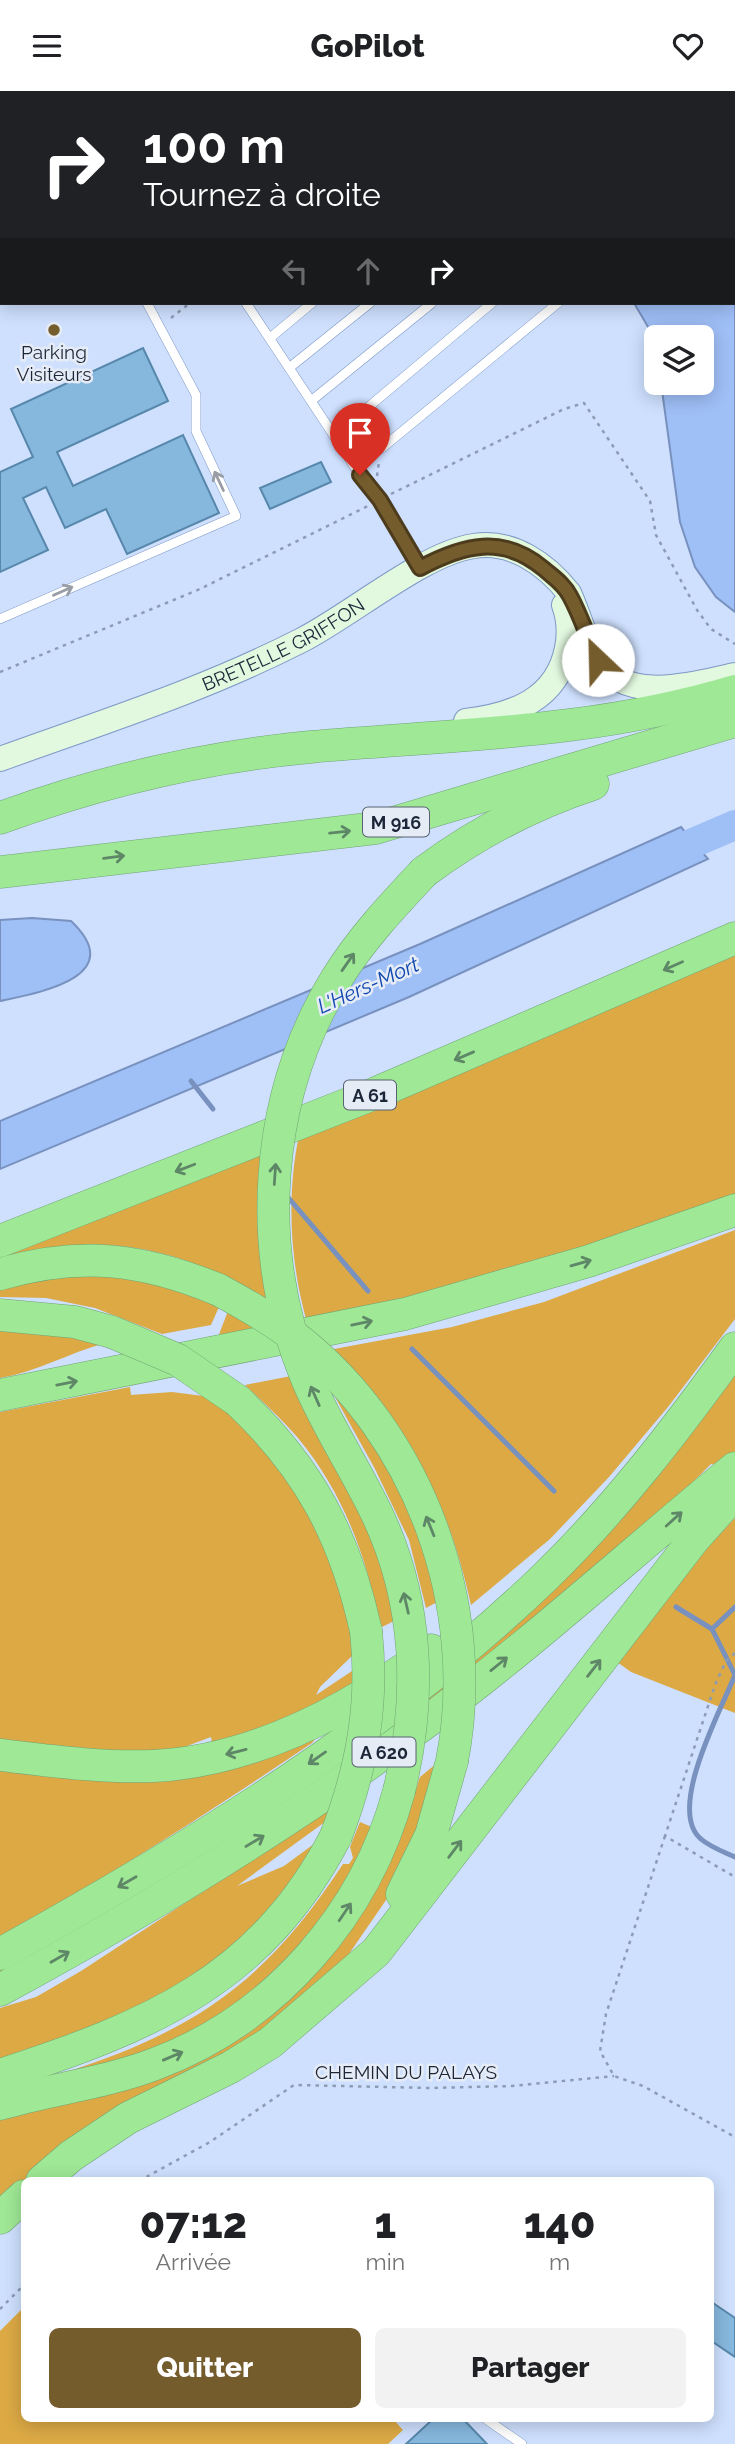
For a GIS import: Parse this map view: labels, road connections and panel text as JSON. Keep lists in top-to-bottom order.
{
  "streets": {
    "highway": ["M 916", "A 61", "A 620"],
    "main road": ["BRETELLE GRIFFON"],
    "path": ["CHEMIN DU PALAYS"]
  },
  "water": ["L'Hers-Mort"],
  "places": ["Parking Visiteurs"],
  "page": {
    "header": "GoPilot",
    "turn": ["100 m", "Tournez à droite"],
    "eta": [
      "07:12",
      "Arrivée",
      "1",
      "min",
      "140",
      "m"
    ],
    "buttons": ["Quitter", "Partager"]
  }
}
